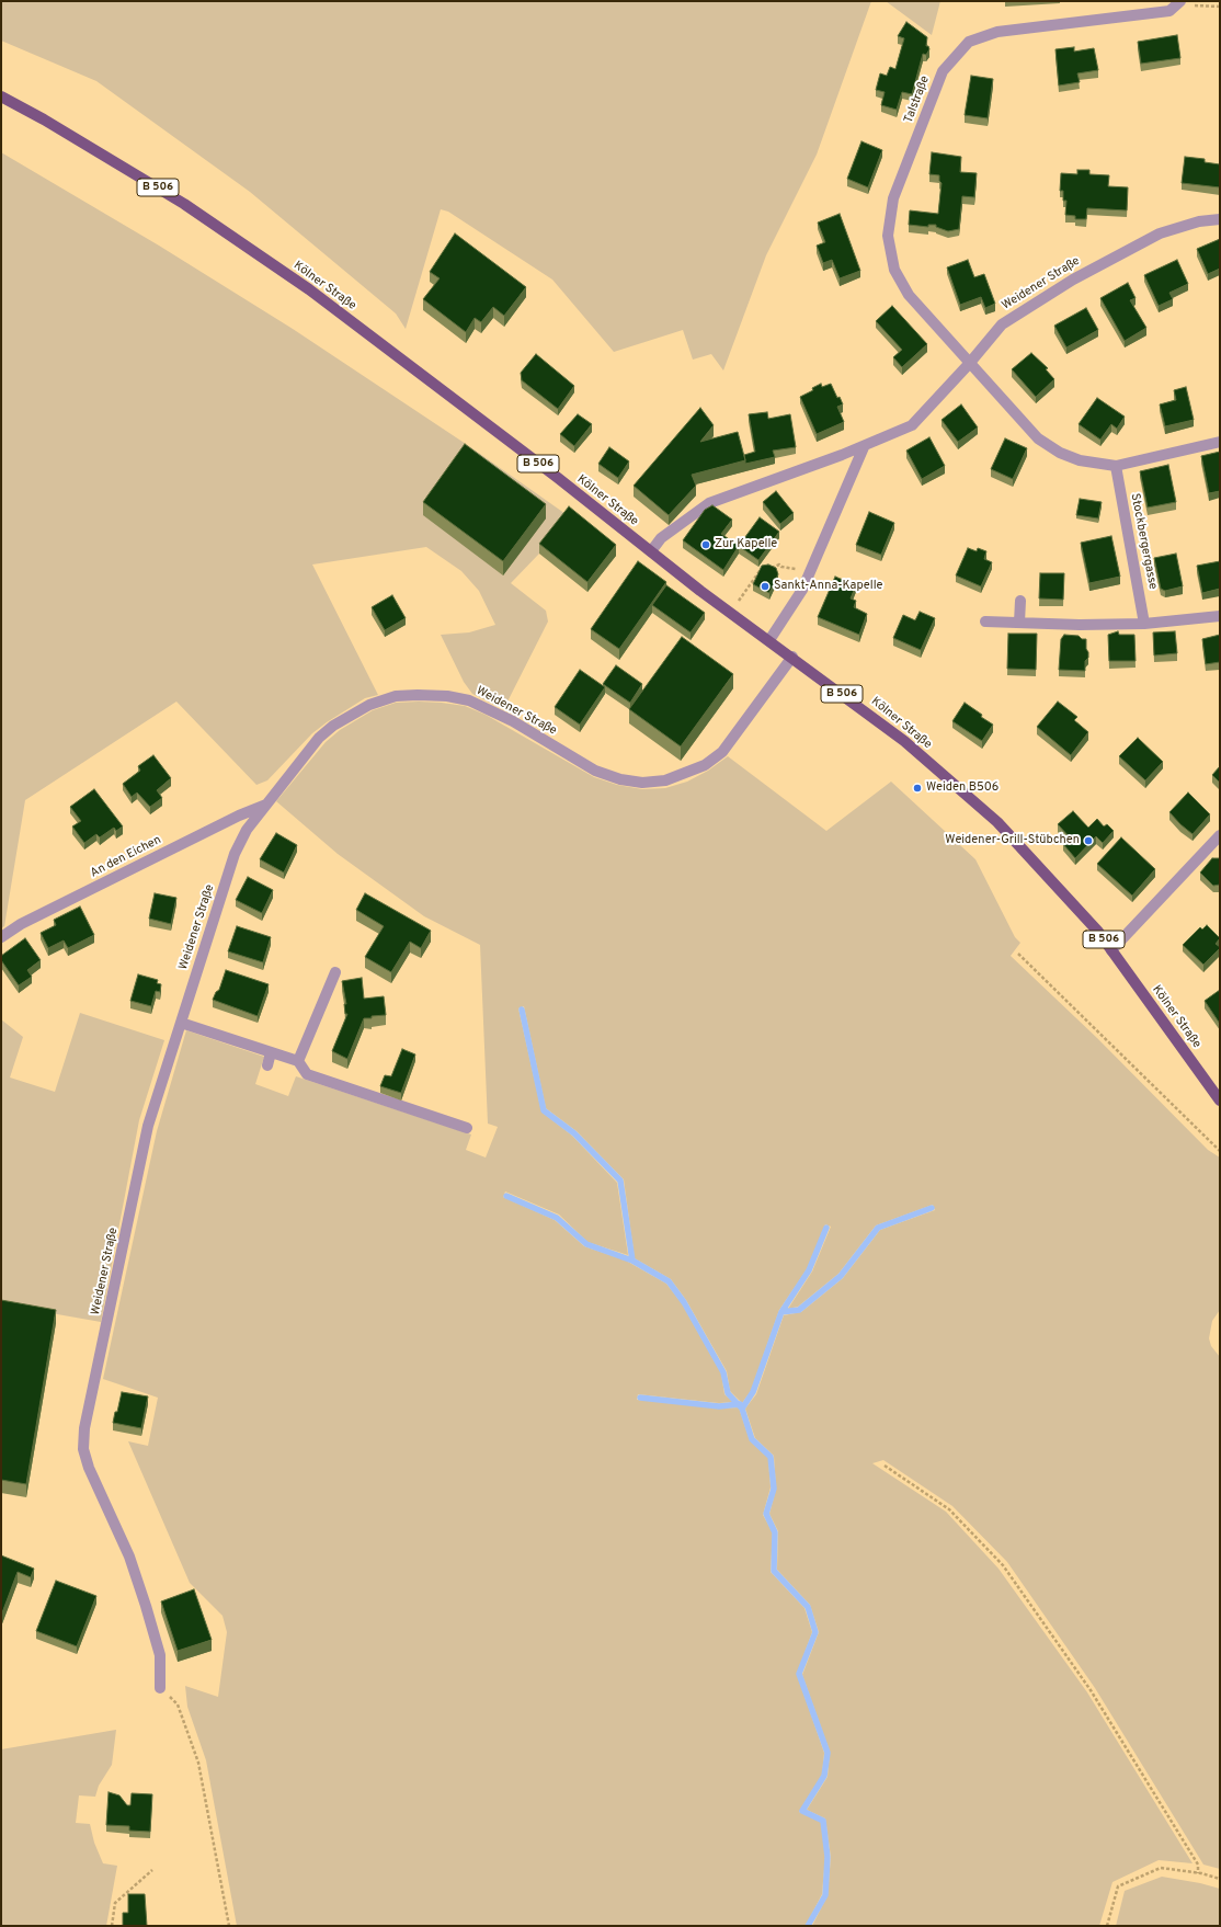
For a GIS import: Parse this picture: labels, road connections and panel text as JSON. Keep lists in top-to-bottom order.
{
  "streets": {
    "main road": ["B 506", "Kölner Straße"],
    "street": [
      "Talstraße",
      "Weidener Straße",
      "Stockbergergasse",
      "An den Eichen"
    ]
  },
  "crossings": [
    ["Talstraße", "Weidener Straße"],
    ["Talstraße", "Stockbergergasse"],
    ["Weidener Straße", "Kölner Straße"],
    ["Weidener Straße", "An den Eichen"]
  ],
  "places": [
    "Zur Kapelle",
    "Sankt-Anna-Kapelle",
    "Weiden B506",
    "Weidener-Grill-Stübchen"
  ]
}
